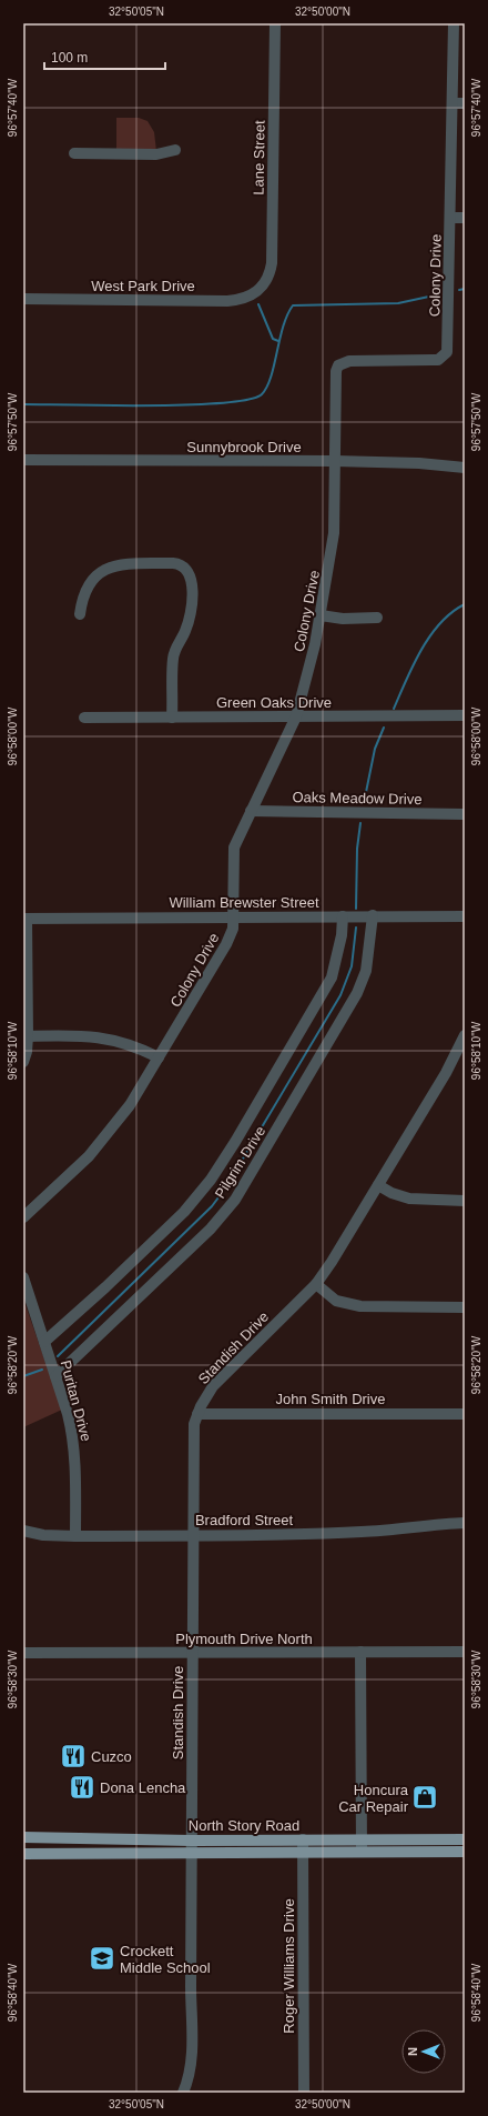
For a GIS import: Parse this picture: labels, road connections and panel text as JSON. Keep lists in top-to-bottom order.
{
  "streets": {
    "main road": ["North Story Road"],
    "street": [
      "Lane Street",
      "Colony Drive",
      "West Park Drive",
      "Sunnybrook Drive",
      "Green Oaks Drive",
      "Oaks Meadow Drive",
      "William Brewster Street",
      "Pilgrim Drive",
      "Standish Drive",
      "John Smith Drive",
      "Puritan Drive",
      "Bradford Street",
      "Plymouth Drive North",
      "Roger Williams Drive"
    ]
  },
  "crossings": [
    ["Lane Street", "West Park Drive"],
    ["Colony Drive", "Sunnybrook Drive"],
    ["Colony Drive", "Green Oaks Drive"],
    ["Colony Drive", "Oaks Meadow Drive"],
    ["Colony Drive", "William Brewster Street"],
    ["William Brewster Street", "Pilgrim Drive"],
    ["Pilgrim Drive", "Puritan Drive"],
    ["Standish Drive", "John Smith Drive"],
    ["Standish Drive", "Bradford Street"],
    ["Standish Drive", "Plymouth Drive North"],
    ["Standish Drive", "North Story Road"],
    ["Puritan Drive", "Bradford Street"],
    ["North Story Road", "Roger Williams Drive"]
  ],
  "places": {
    "restaurant": ["Cuzco", "Dona Lencha"],
    "shop": ["Honcura Car Repair"],
    "school or university": ["Crockett Middle School"]
  },
  "scale_bar": "100 m",
  "north": "left",
  "coordinates": [
    "32°50'05\"N",
    "32°50'00\"N",
    "96°57'40\"W",
    "96°57'50\"W",
    "96°58'00\"W",
    "96°58'10\"W",
    "96°58'20\"W",
    "96°58'30\"W",
    "96°58'40\"W"
  ]
}
